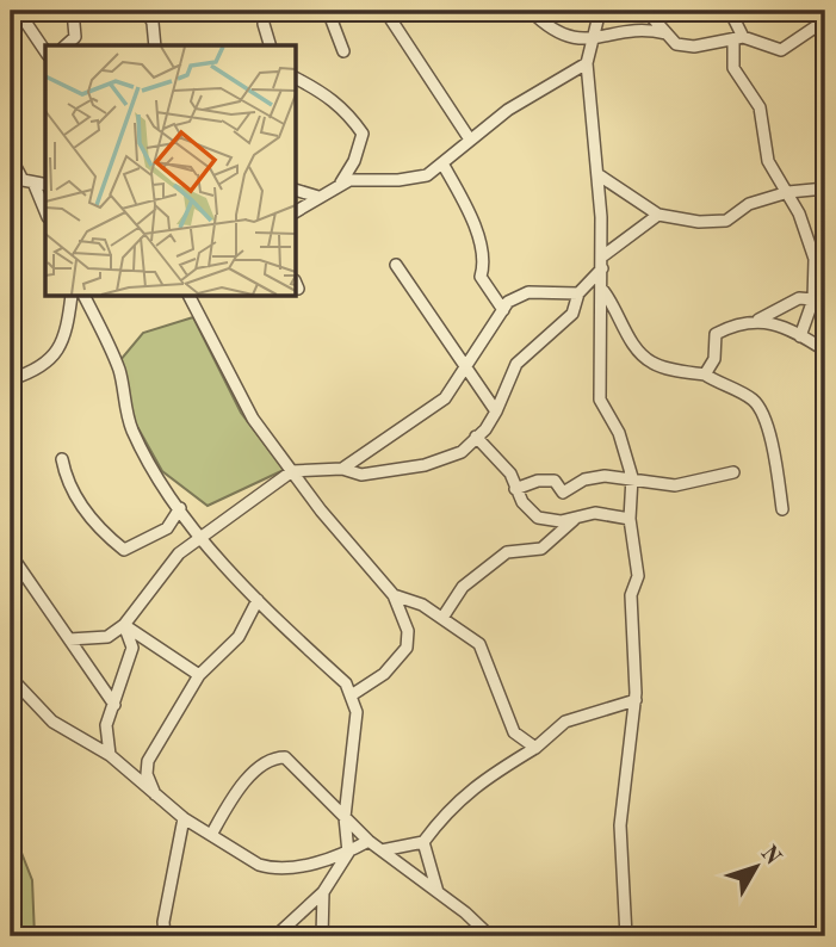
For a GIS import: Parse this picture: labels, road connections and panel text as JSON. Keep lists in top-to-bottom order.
{
  "north": "top right"
}
